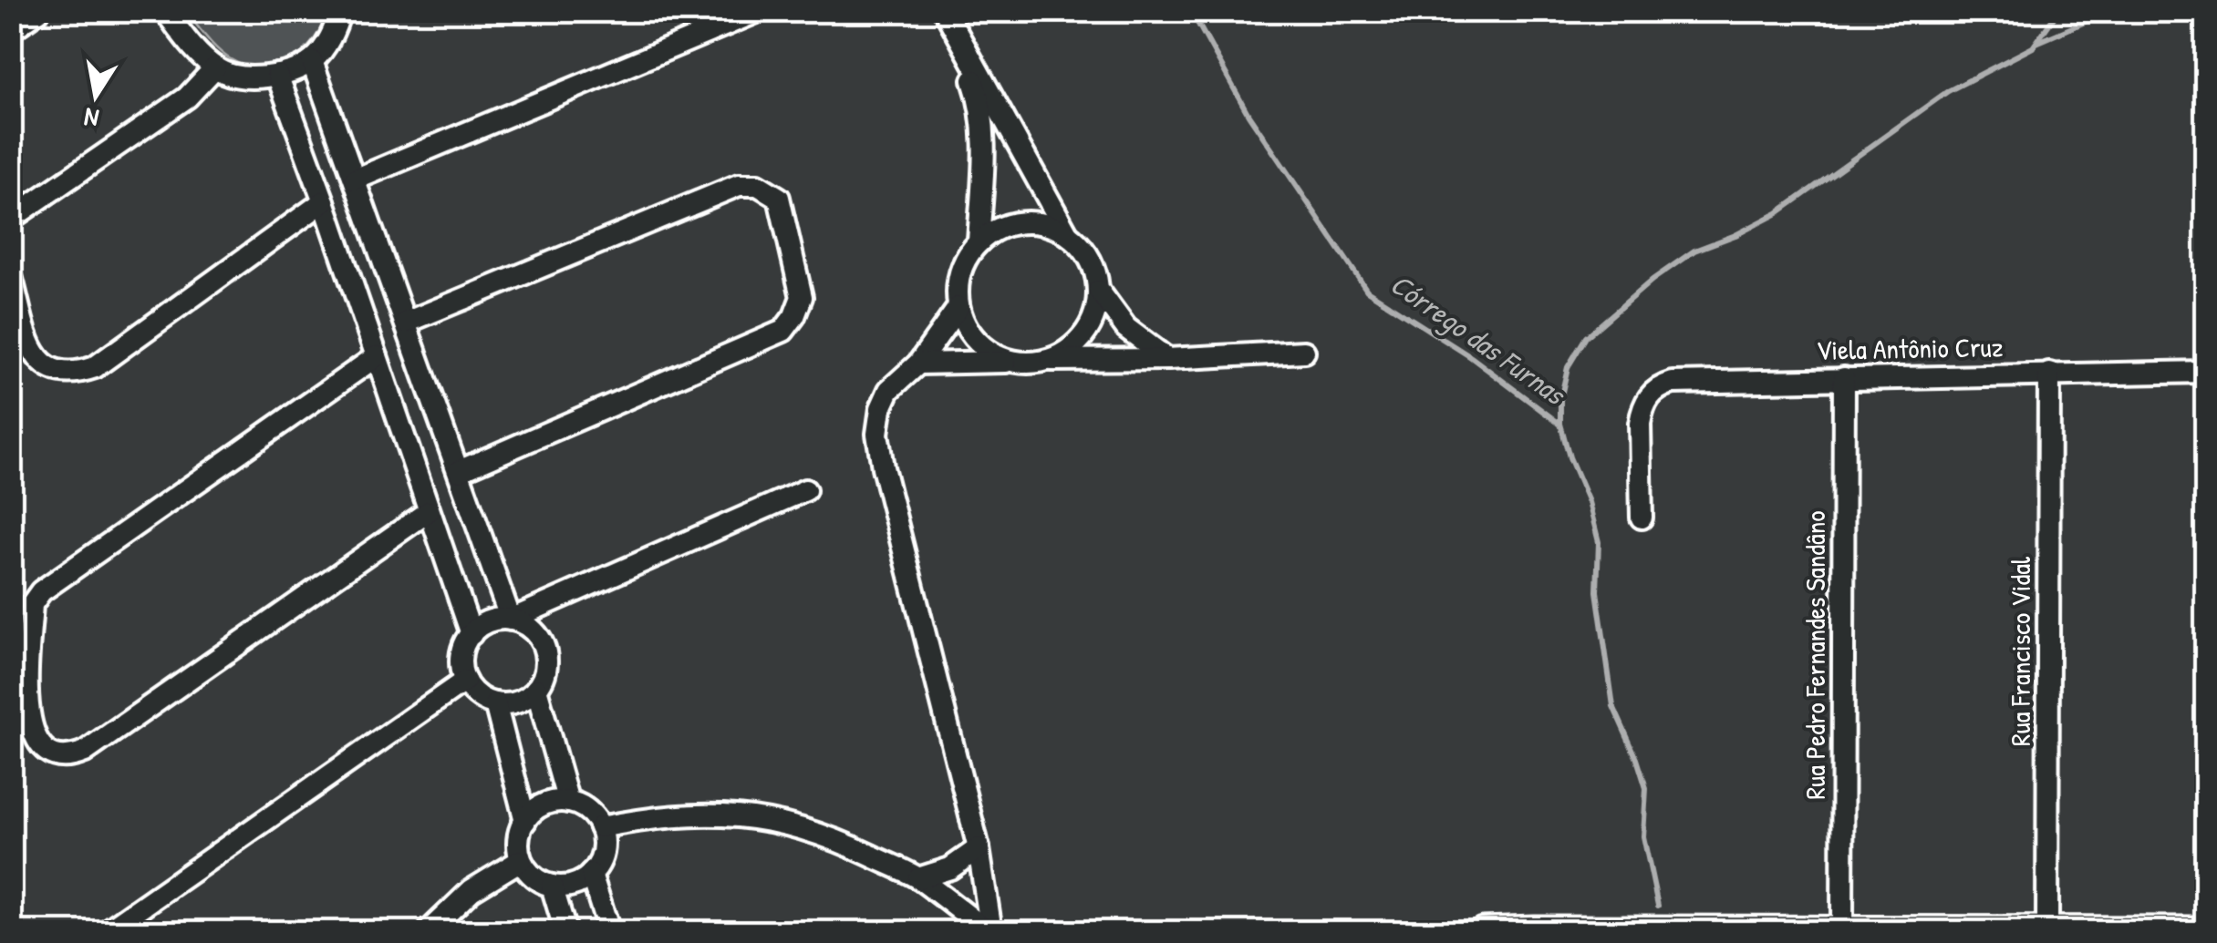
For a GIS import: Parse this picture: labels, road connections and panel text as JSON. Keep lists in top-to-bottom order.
{
  "streets": {
    "street": ["Viela Antônio Cruz", "Rua Francisco Vidal", "Rua Pedro Fernandes Sandâno"]
  },
  "crossings": [
    ["Viela Antônio Cruz", "Rua Francisco Vidal"],
    ["Viela Antônio Cruz", "Rua Pedro Fernandes Sandâno"]
  ],
  "water": ["Córrego das Furnas"],
  "north": "bottom"
}
